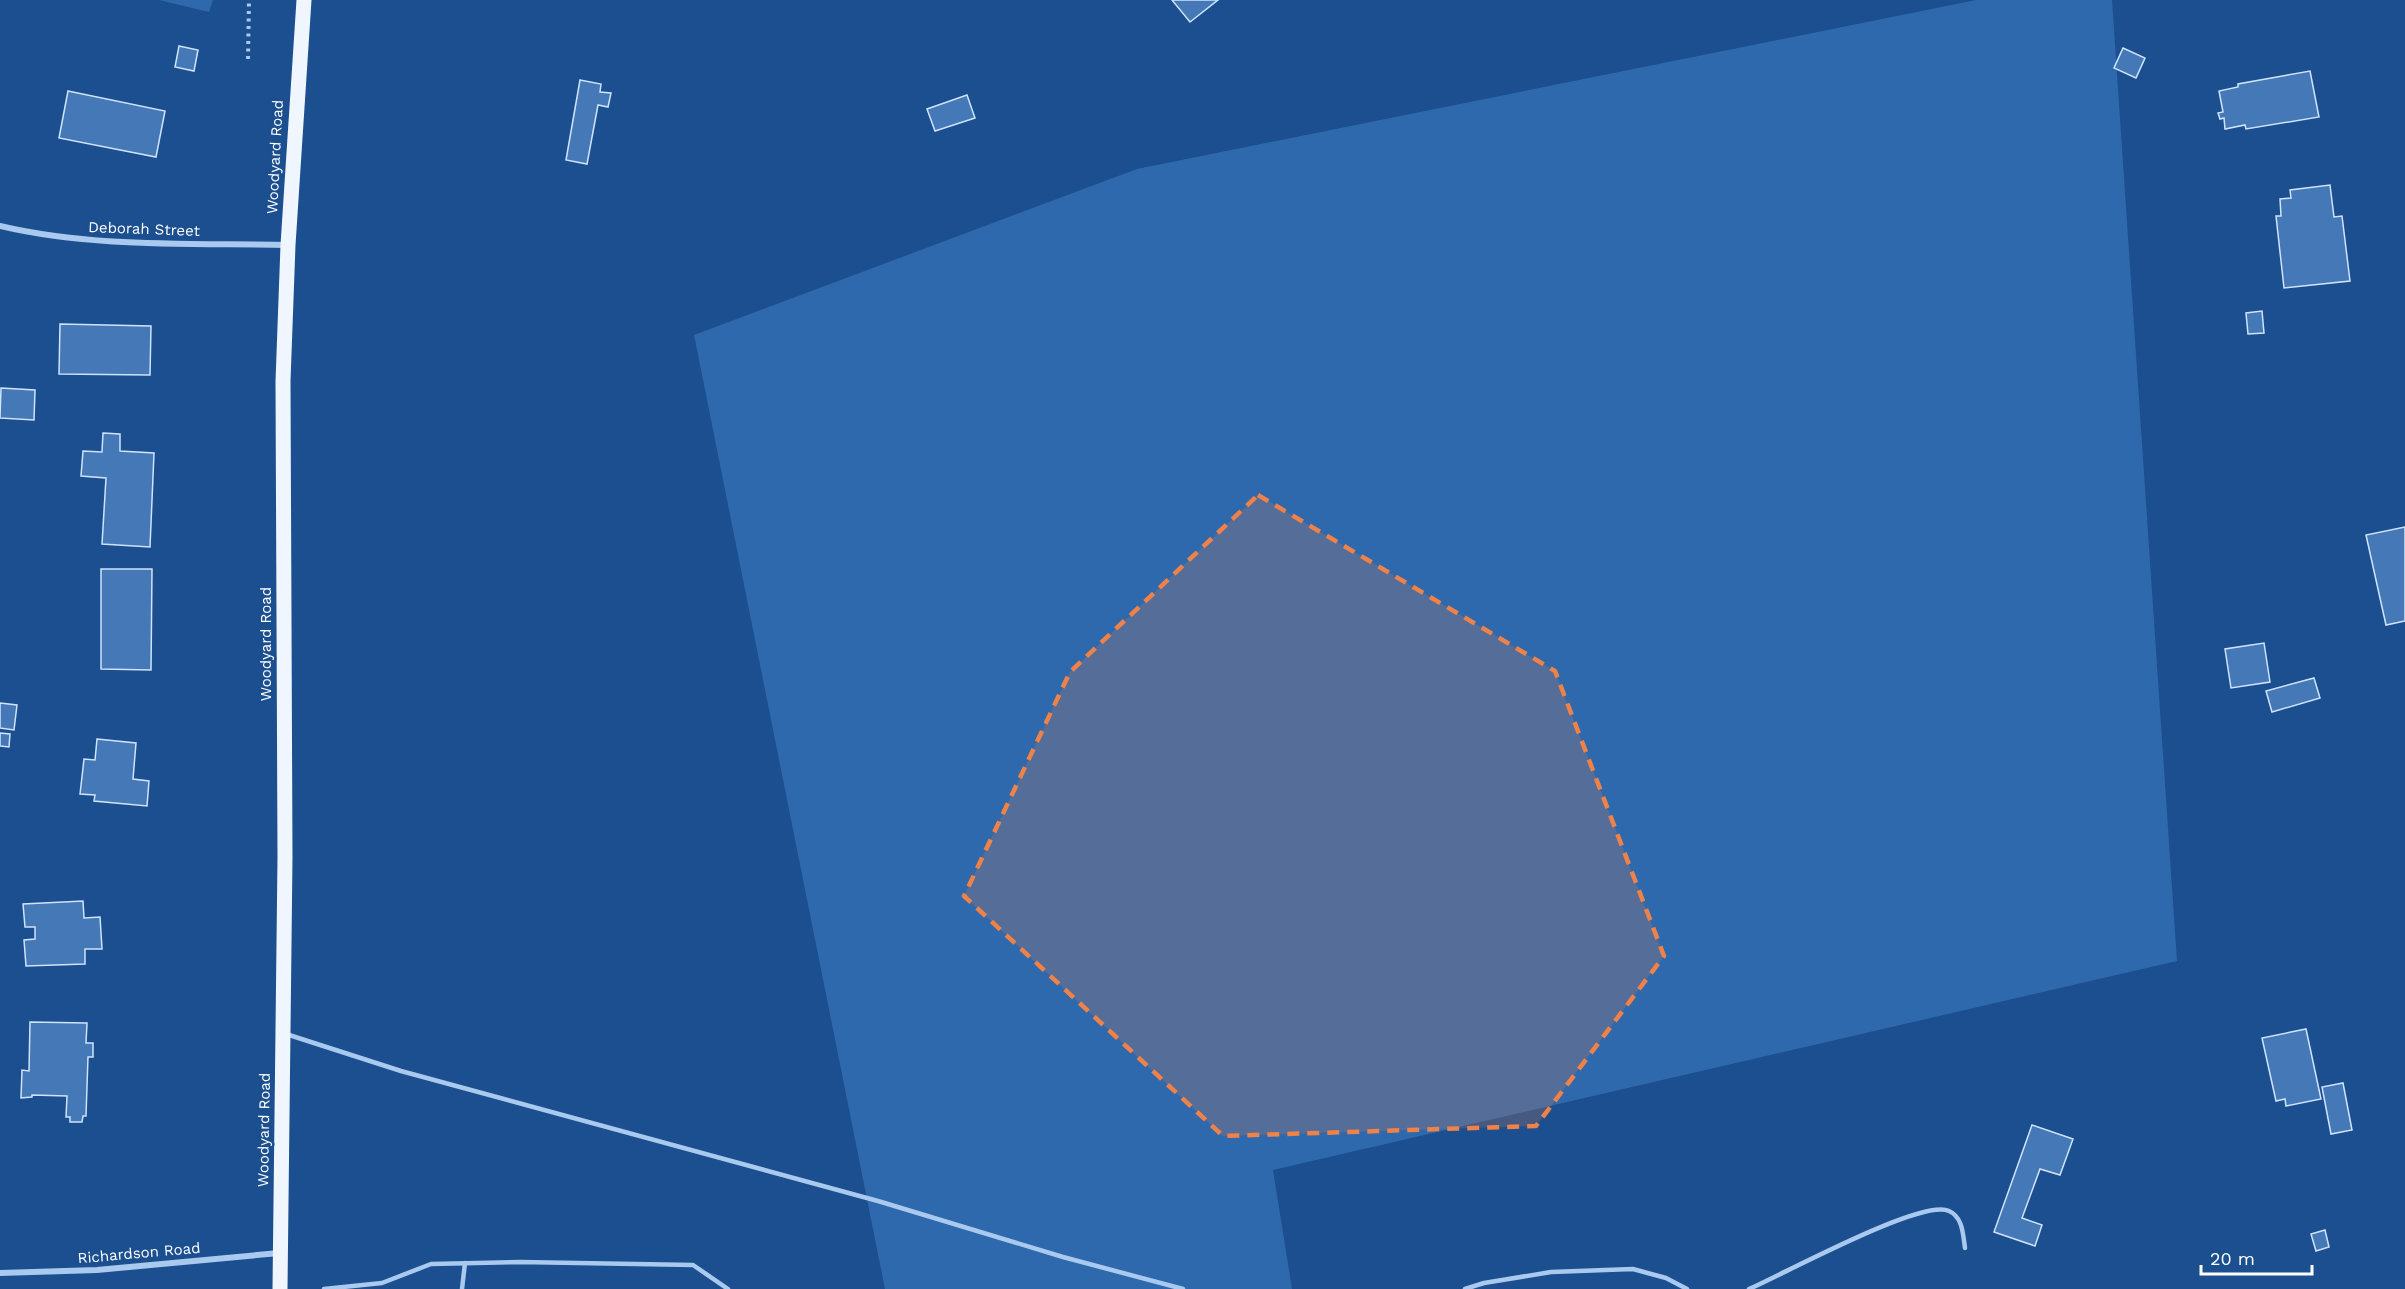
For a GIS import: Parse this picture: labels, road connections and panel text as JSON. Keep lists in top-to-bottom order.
{
  "streets": {
    "main road": ["Woodyard Road"],
    "street": ["Deborah Street", "Richardson Road"]
  },
  "crossings": [
    ["Woodyard Road", "Deborah Street"],
    ["Woodyard Road", "Richardson Road"]
  ],
  "scale_bar": "20 m"
}
